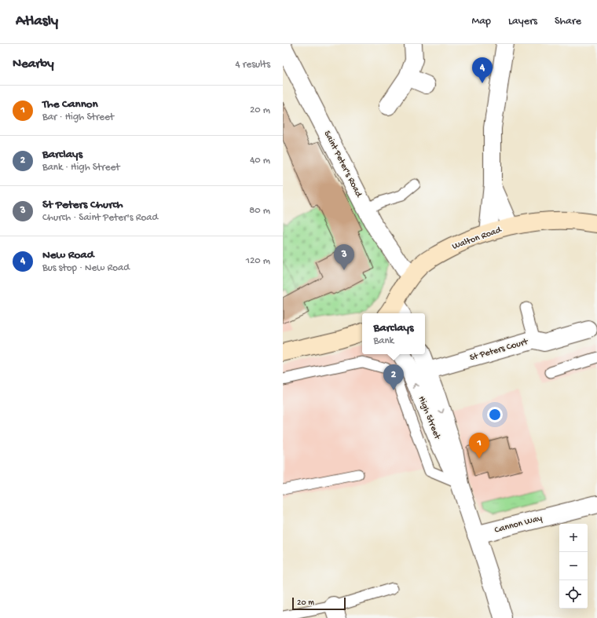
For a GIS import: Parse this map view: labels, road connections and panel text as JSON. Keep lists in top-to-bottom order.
{
  "streets": {
    "main road": ["Walton Road"],
    "street": [
      "Saint Peter's Road",
      "St Peters Court",
      "High Street",
      "Cannon Way"
    ]
  },
  "crossings": [
    ["Saint Peter's Road", "Walton Road"],
    ["St Peters Court", "High Street"],
    ["High Street", "Cannon Way"]
  ],
  "scale_bar": "20 m",
  "page": {
    "header": "Atlasly",
    "nav": ["Map", "Layers", "Share"],
    "heading": ["Nearby", "4 results"],
    "pins": [
      "4",
      "3",
      "2",
      "1"
    ],
    "list": [
      {
        "mark": "1",
        "name": "The Cannon",
        "note": "Bar · High Street",
        "value": "20 m"
      },
      {
        "mark": "2",
        "name": "Barclays",
        "note": "Bank · High Street",
        "value": "40 m"
      },
      {
        "mark": "3",
        "name": "St Peters Church",
        "note": "Church · Saint Peter's Road",
        "value": "80 m"
      },
      {
        "mark": "4",
        "name": "New Road",
        "note": "Bus stop · New Road",
        "value": "120 m"
      }
    ],
    "popup": ["Barclays", "Bank"],
    "map_buttons": ["+", "−"],
    "scale": "20 m"
  }
}
